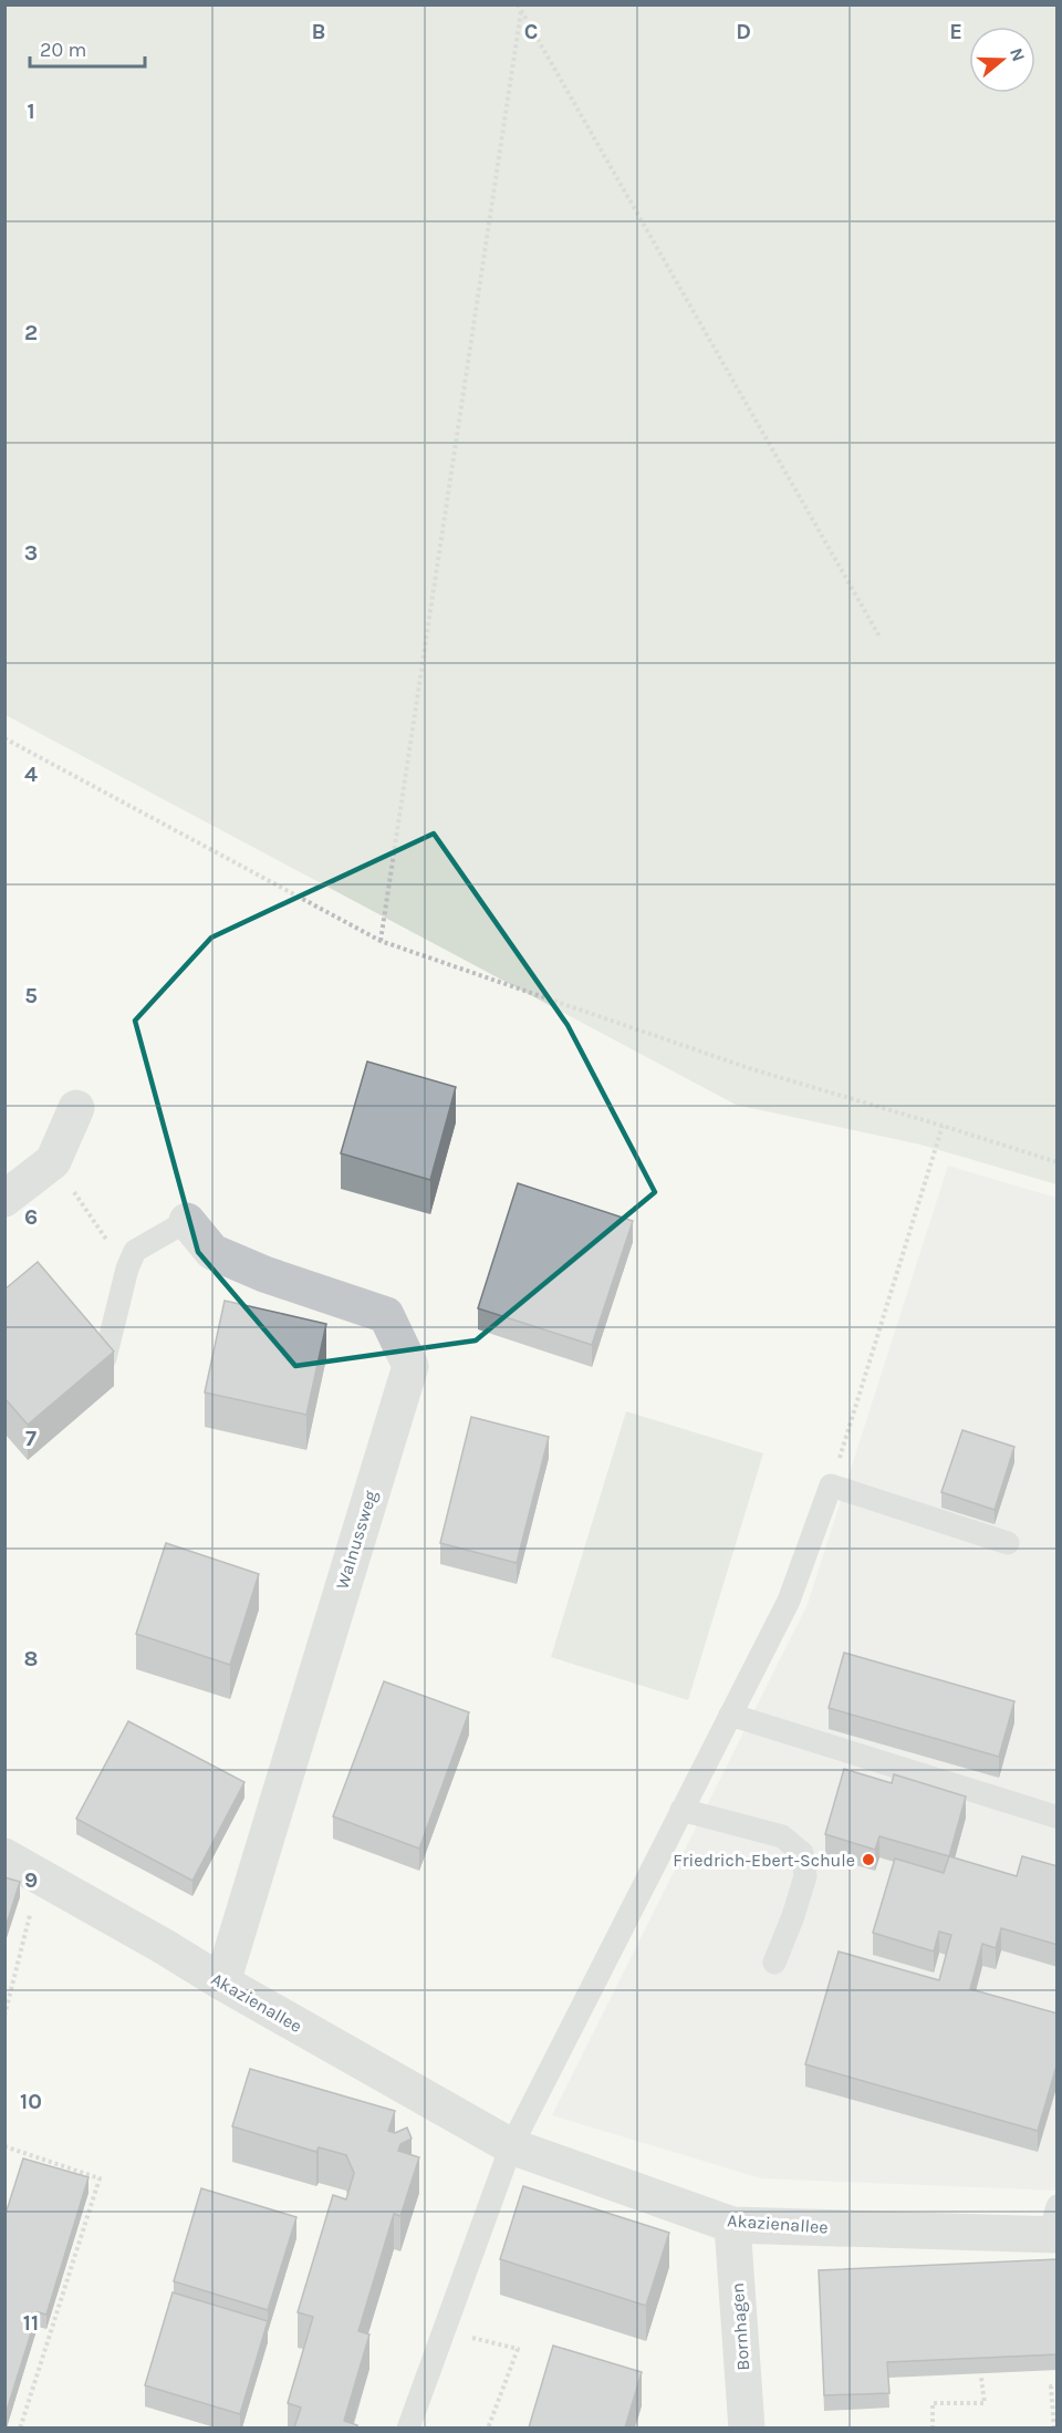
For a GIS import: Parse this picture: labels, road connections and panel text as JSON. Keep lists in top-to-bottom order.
{
  "streets": {
    "street": ["Walnussweg", "Akazienallee", "Bornhagen"]
  },
  "crossings": [
    ["Walnussweg", "Akazienallee"],
    ["Akazienallee", "Bornhagen"]
  ],
  "places": ["Friedrich-Ebert-Schule"],
  "scale_bar": "20 m",
  "north": "right",
  "grid": {
    "columns": [
      "B",
      "C",
      "D",
      "E"
    ],
    "rows": [
      "1",
      "2",
      "3",
      "4",
      "5",
      "6",
      "7",
      "8",
      "9",
      "10",
      "11"
    ]
  }
}
